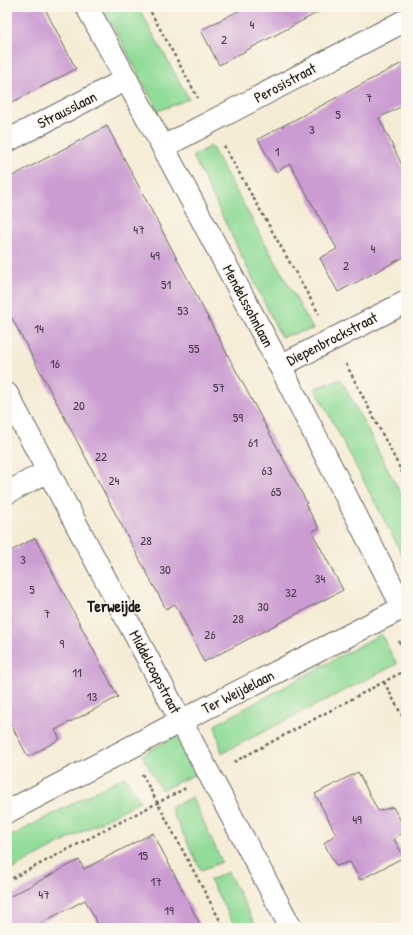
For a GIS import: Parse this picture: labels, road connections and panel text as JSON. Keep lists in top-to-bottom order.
{
  "streets": {
    "street": [
      "Perosistraat",
      "Strausslaan",
      "Mendelssohnlaan",
      "Diepenbrockstraat",
      "Middelcoopstraat",
      "Ter Weijdelaan"
    ]
  },
  "crossings": [
    ["Perosistraat", "Mendelssohnlaan"],
    ["Strausslaan", "Mendelssohnlaan"],
    ["Mendelssohnlaan", "Diepenbrockstraat"],
    ["Mendelssohnlaan", "Ter Weijdelaan"],
    ["Middelcoopstraat", "Ter Weijdelaan"]
  ],
  "districts": ["Terweijde"],
  "house_numbers": [
    "4",
    "2",
    "7",
    "5",
    "3",
    "1",
    "47",
    "4",
    "49",
    "2",
    "51",
    "53",
    "14",
    "55",
    "16",
    "57",
    "20",
    "59",
    "61",
    "22",
    "63",
    "24",
    "65",
    "28",
    "3",
    "30",
    "34",
    "5",
    "32",
    "30",
    "7",
    "28",
    "26",
    "9",
    "11",
    "13",
    "49",
    "15",
    "17",
    "47",
    "19"
  ]
}
